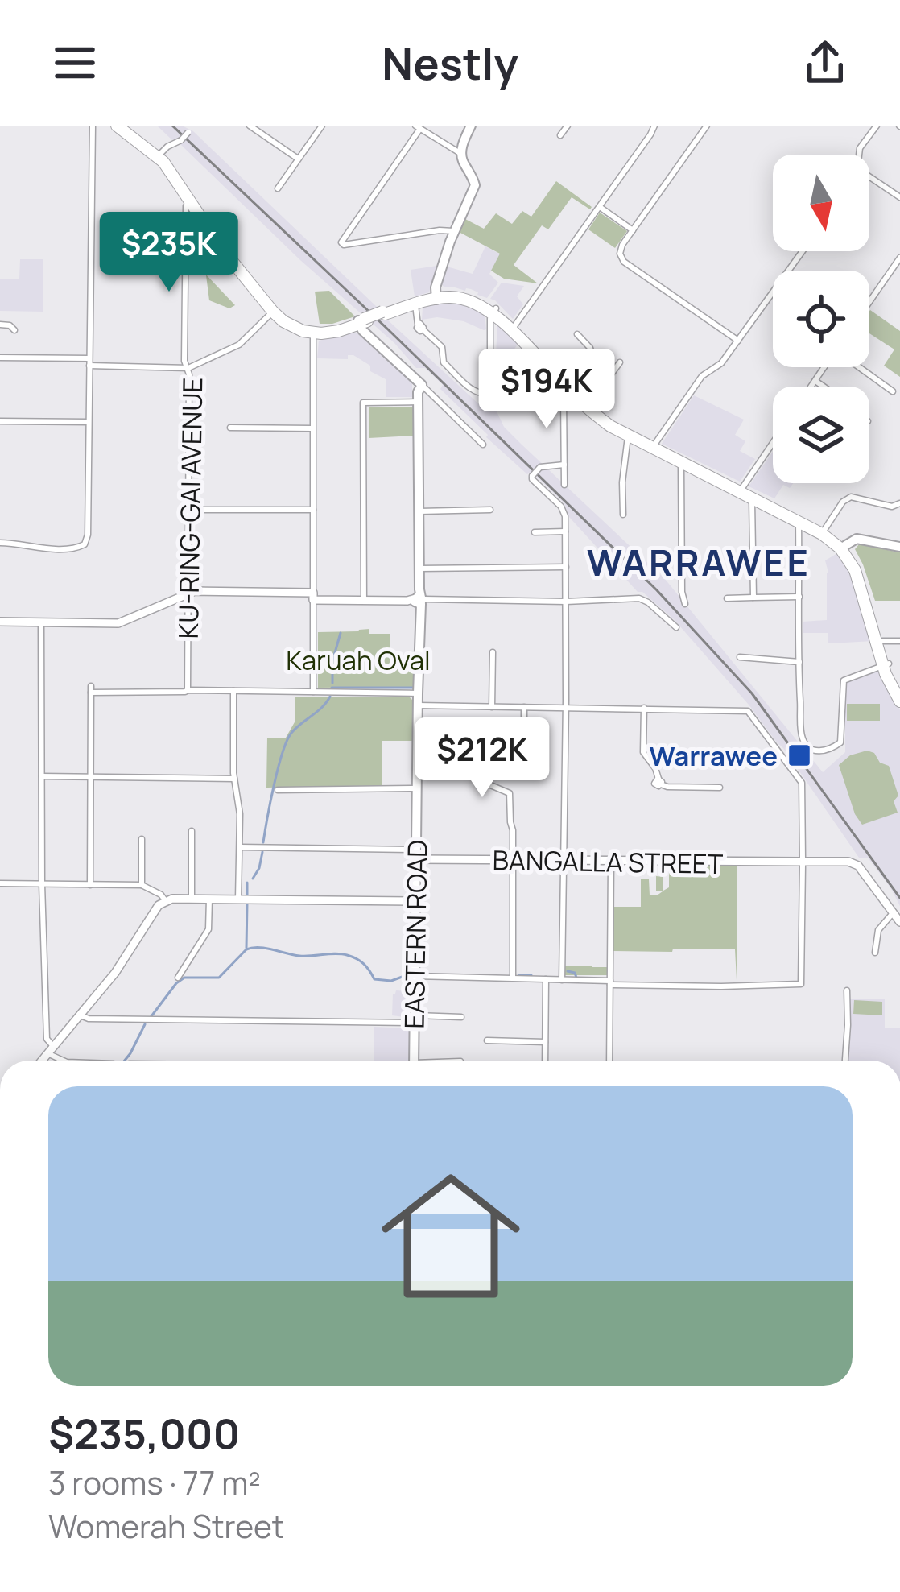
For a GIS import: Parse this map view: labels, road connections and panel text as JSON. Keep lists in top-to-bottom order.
{
  "streets": {
    "main road": ["EASTERN ROAD"],
    "street": ["KU-RING-GAI AVENUE", "BANGALLA STREET"]
  },
  "crossings": [
    ["BANGALLA STREET", "EASTERN ROAD"]
  ],
  "districts": ["WARRAWEE"],
  "parks": ["Karuah Oval"],
  "places": {
    "transit": ["Warrawee"]
  },
  "north": "bottom",
  "page": {
    "header": "Nestly",
    "price": ["$235K", "$194K", "$212K"],
    "list": [
      {
        "name": "$235,000",
        "note": "3 rooms · 77 m² · Womerah Street"
      }
    ]
  }
}
